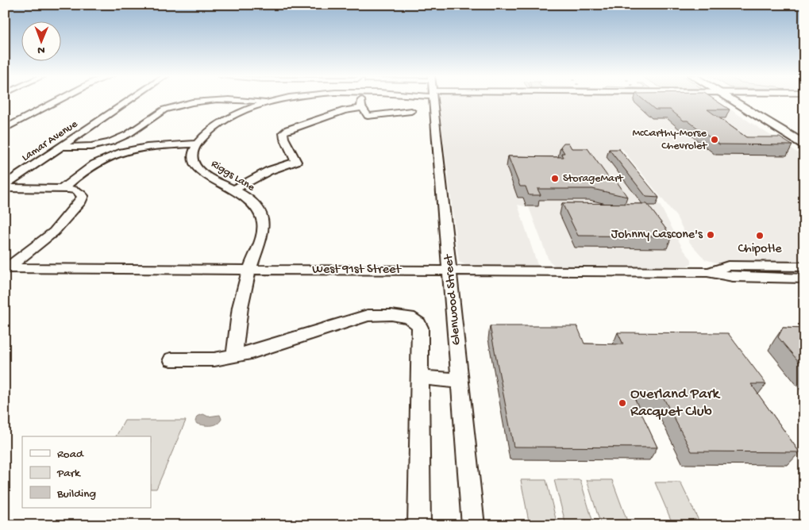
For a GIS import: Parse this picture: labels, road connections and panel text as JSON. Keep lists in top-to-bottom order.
{
  "streets": {
    "street": [
      "Lamar Avenue",
      "Riggs Lane",
      "West 91st Street",
      "Glenwood Street"
    ]
  },
  "crossings": [
    ["Riggs Lane", "West 91st Street"],
    ["West 91st Street", "Glenwood Street"]
  ],
  "places": [
    "McCarthy-Morse Chevrolet",
    "StorageMart",
    "Johnny Cascone's",
    "Chipotle",
    "Overland Park Racquet Club"
  ],
  "legend": ["Road", "Park", "Building"],
  "north": "bottom"
}
